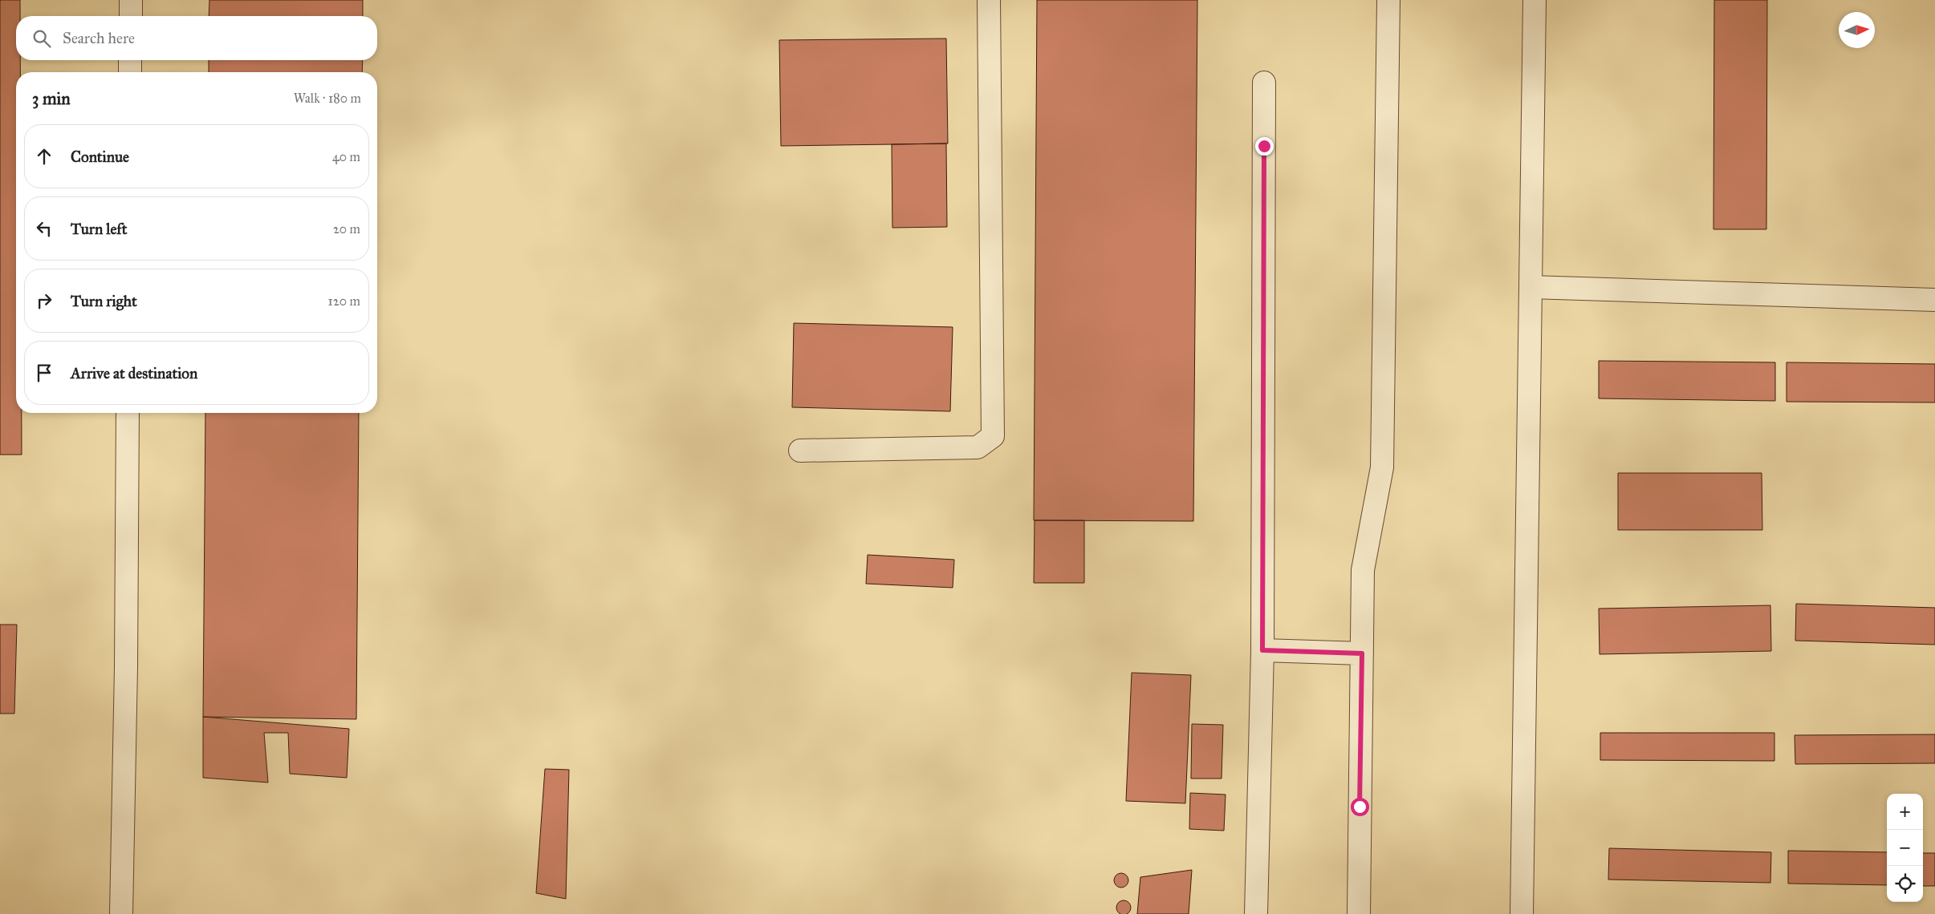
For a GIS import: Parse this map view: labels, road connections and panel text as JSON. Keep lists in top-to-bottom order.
{
  "north": "right",
  "page": {
    "search": "Search here",
    "heading": ["3 min", "Walk · 180 m"],
    "list": [
      ["Continue", "40 m"],
      ["Turn left", "20 m"],
      ["Turn right", "120 m"],
      "Arrive at destination"
    ],
    "map_buttons": ["+", "−"]
  }
}
